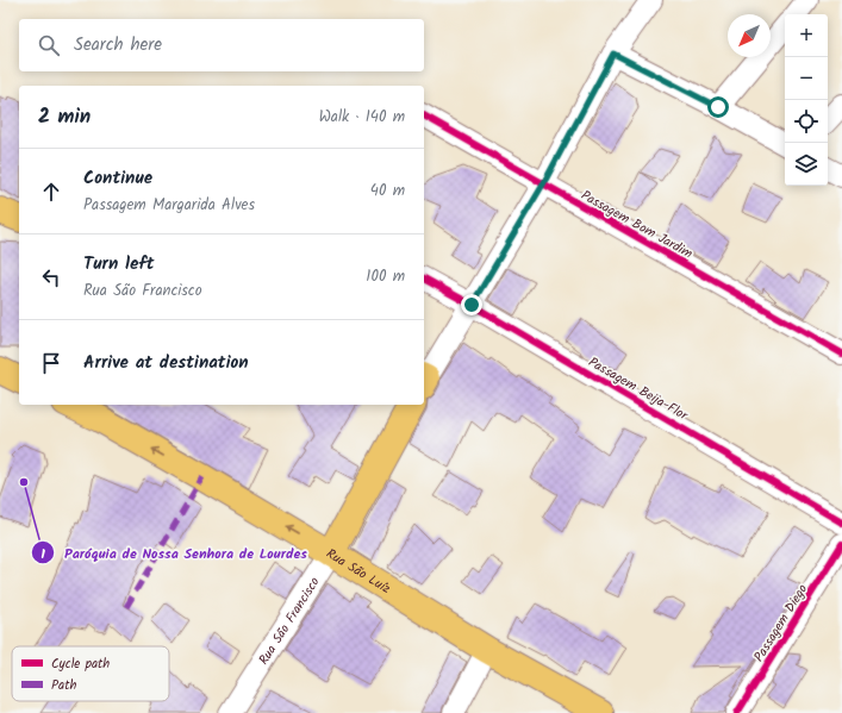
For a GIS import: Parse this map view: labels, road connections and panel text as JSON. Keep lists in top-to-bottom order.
{
  "streets": {
    "main road": ["Rua São Luíz", "Rua São Francisco"],
    "street": ["Passagem Bom Jardim", "Passagem Beija-Flor", "Passagem Diego"]
  },
  "crossings": [
    ["Rua São Luíz", "Rua São Francisco"]
  ],
  "one_way": ["Rua São Luíz"],
  "places": ["Paróquia de Nossa Senhora de Lourdes"],
  "legend": ["Cycle path", "Path"],
  "north": "bottom left",
  "page": {
    "map_buttons": ["+", "−"],
    "search": "Search here",
    "heading": ["2 min", "Walk · 140 m"],
    "list": [
      ["Continue", "Passagem Margarida Alves", "40 m"],
      ["Turn left", "Rua São Francisco", "100 m"],
      "Arrive at destination"
    ]
  }
}
